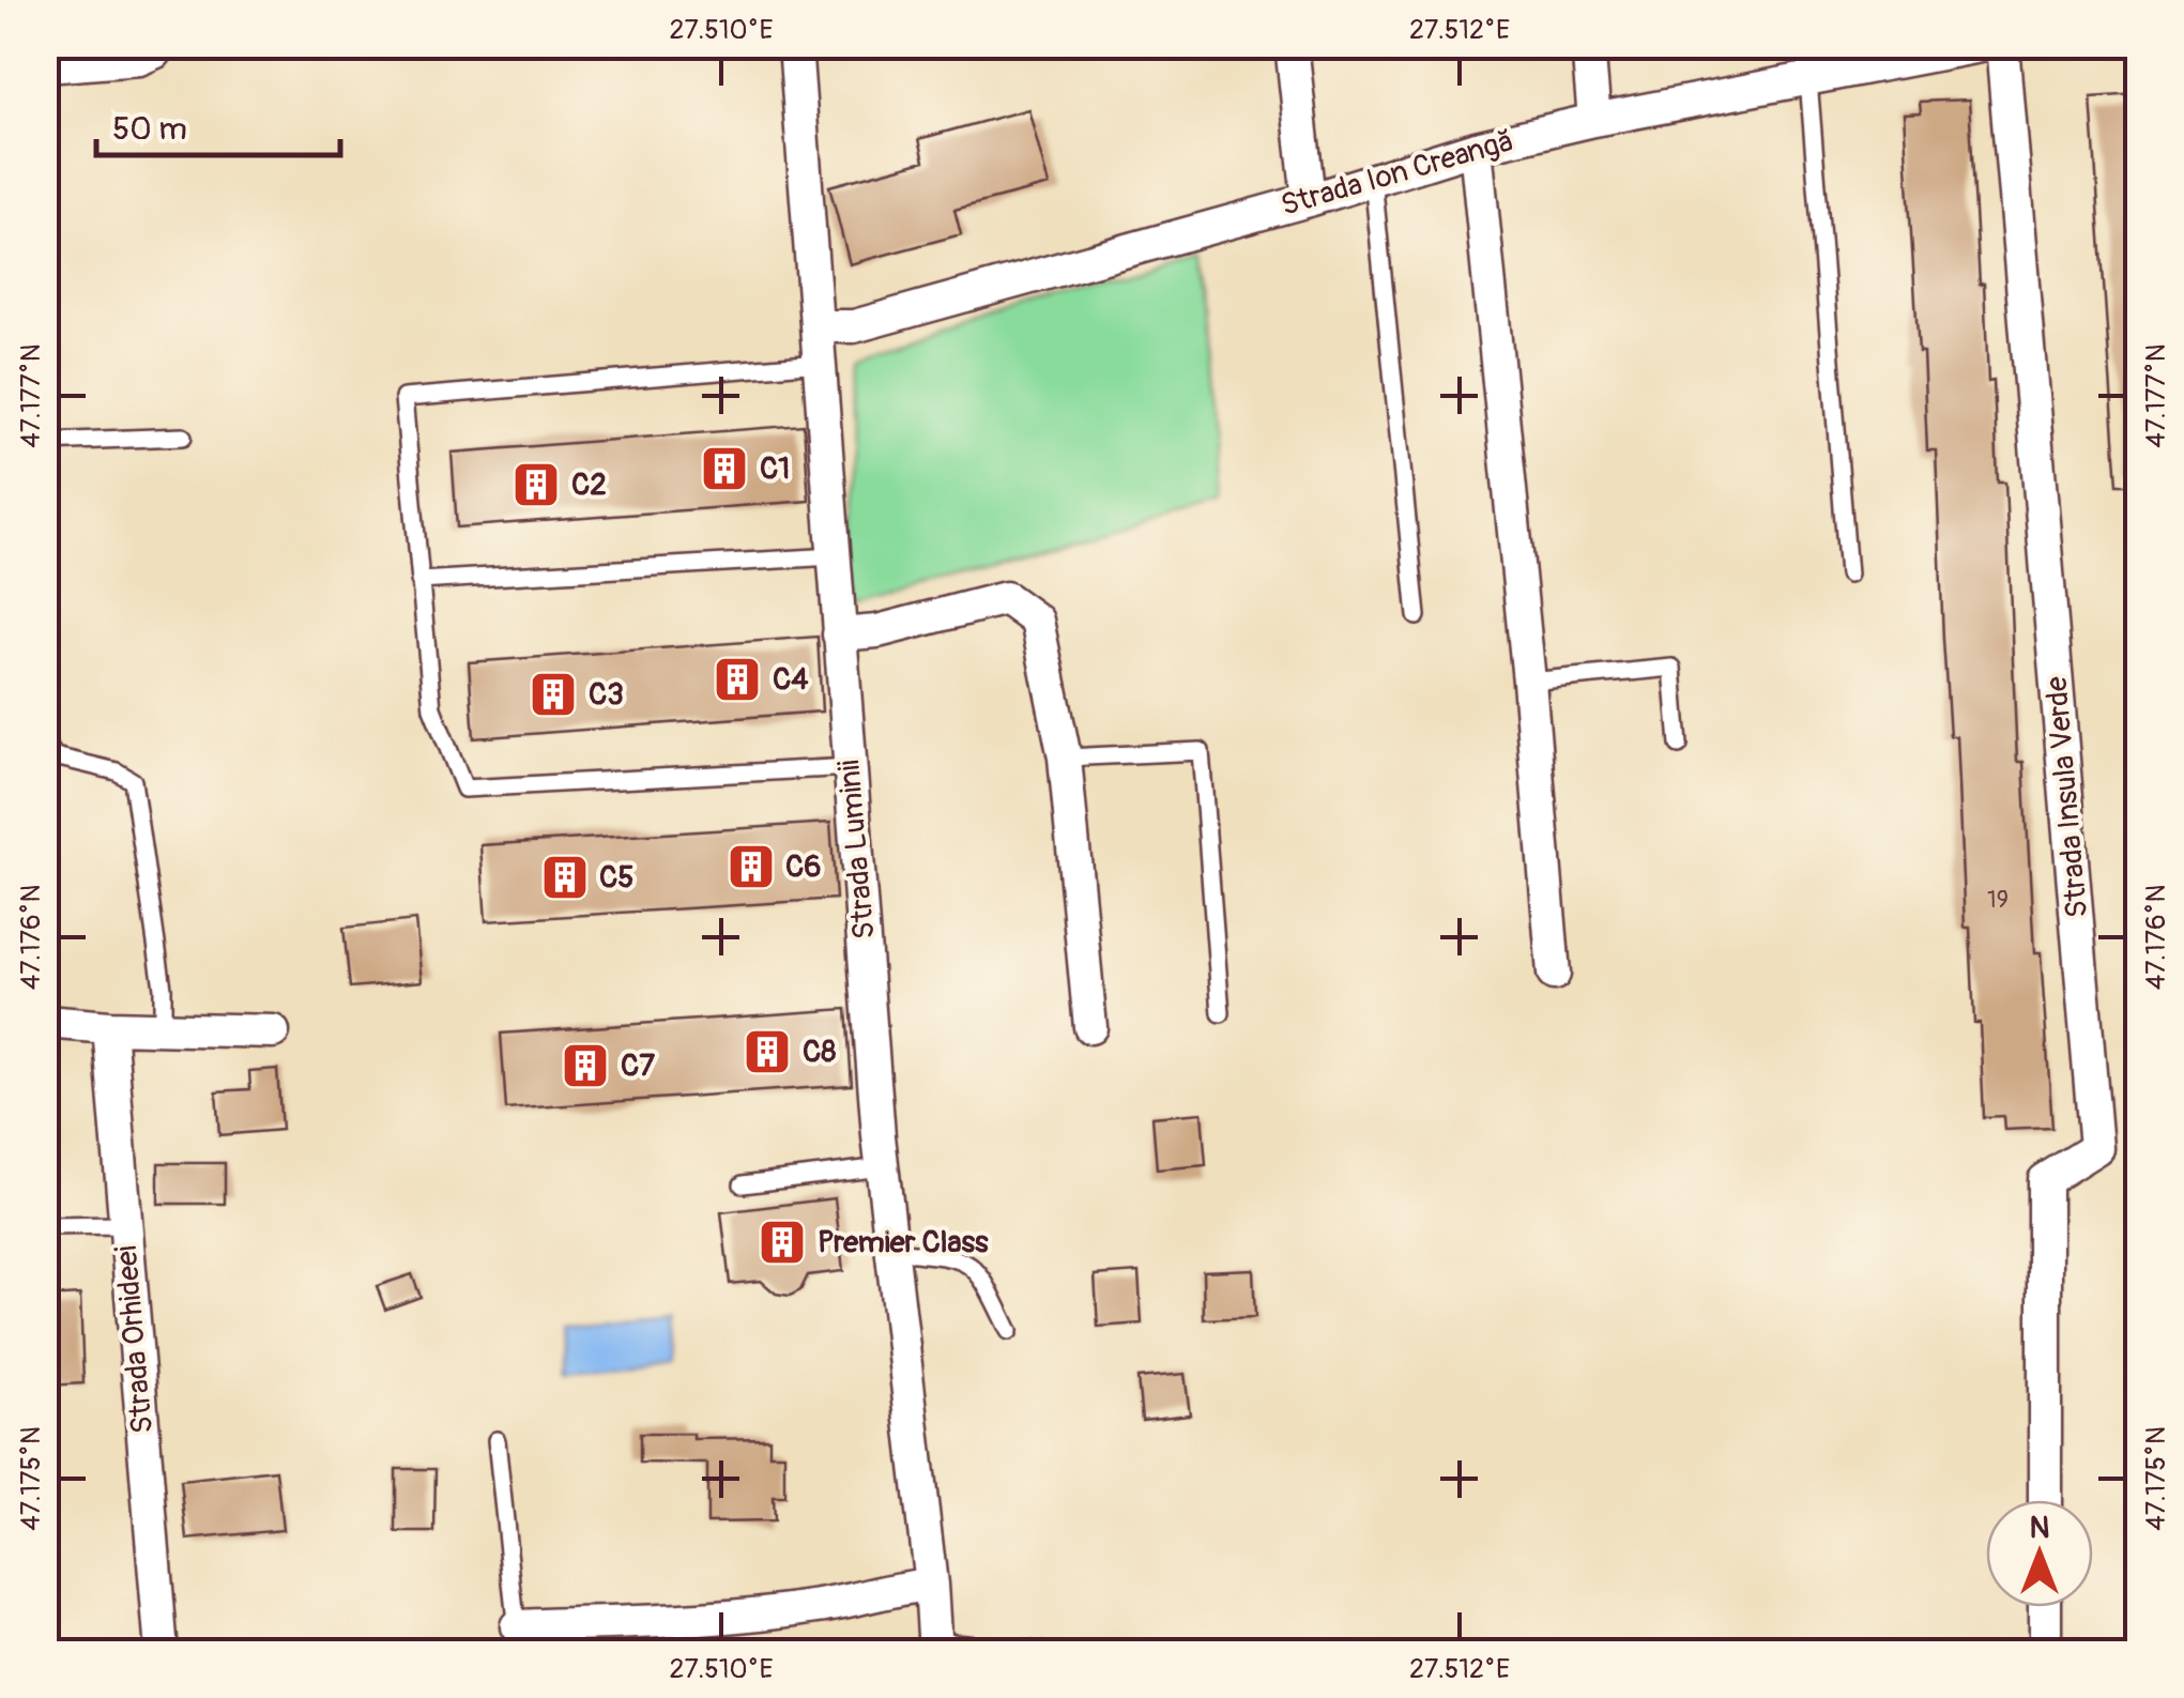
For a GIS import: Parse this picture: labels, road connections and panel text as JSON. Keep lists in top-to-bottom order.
{
  "streets": {
    "street": [
      "Strada Ion Creangă",
      "Strada Insula Verde",
      "Strada Luminii",
      "Strada Orhideei"
    ]
  },
  "crossings": [
    ["Strada Ion Creangă", "Strada Luminii"]
  ],
  "places": {
    "building": [
      "C1",
      "C2",
      "C4",
      "C3",
      "C6",
      "C5",
      "C8",
      "C7",
      "Premier Class"
    ]
  },
  "house_numbers": ["19"],
  "scale_bar": "50 m",
  "north": "top",
  "coordinates": [
    "27.510°E",
    "27.512°E",
    "47.177°N",
    "47.176°N",
    "47.175°N"
  ]
}
